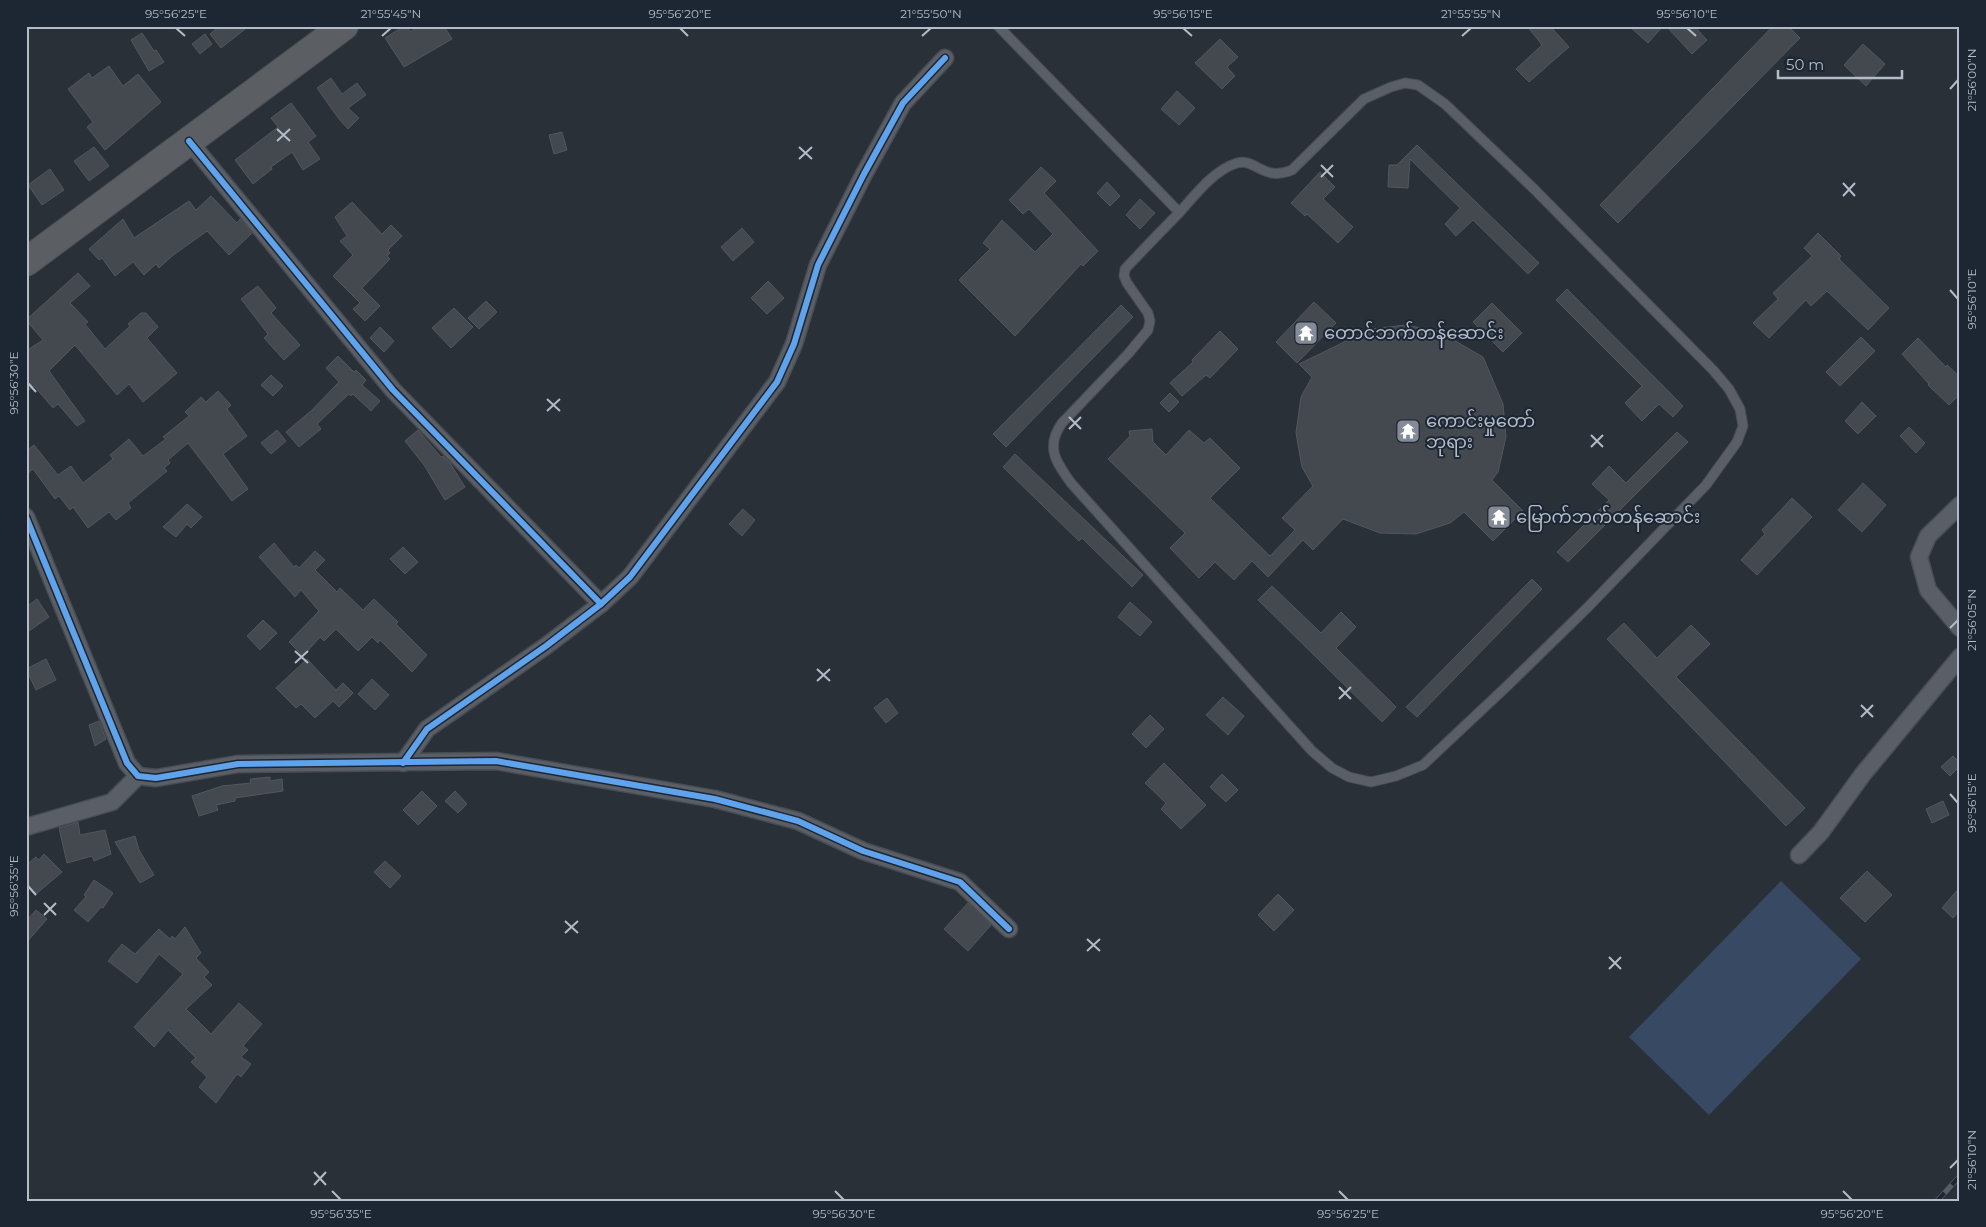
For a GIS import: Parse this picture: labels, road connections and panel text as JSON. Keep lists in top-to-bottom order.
{
  "places": {
    "temple": ["တောင်ဘက်တန်ဆောင်း", "ကောင်းမှုတော် ဘုရား", "မြောက်ဘက်တန်ဆောင်း"]
  },
  "scale_bar": "50 m",
  "coordinates": [
    "95°56'25\"E",
    "21°55'45\"N",
    "95°56'20\"E",
    "21°55'50\"N",
    "95°56'15\"E",
    "21°55'55\"N",
    "95°56'10\"E",
    "21°56'00\"N",
    "95°56'30\"E",
    "21°56'05\"N",
    "95°56'35\"E",
    "21°56'10\"N"
  ]
}
